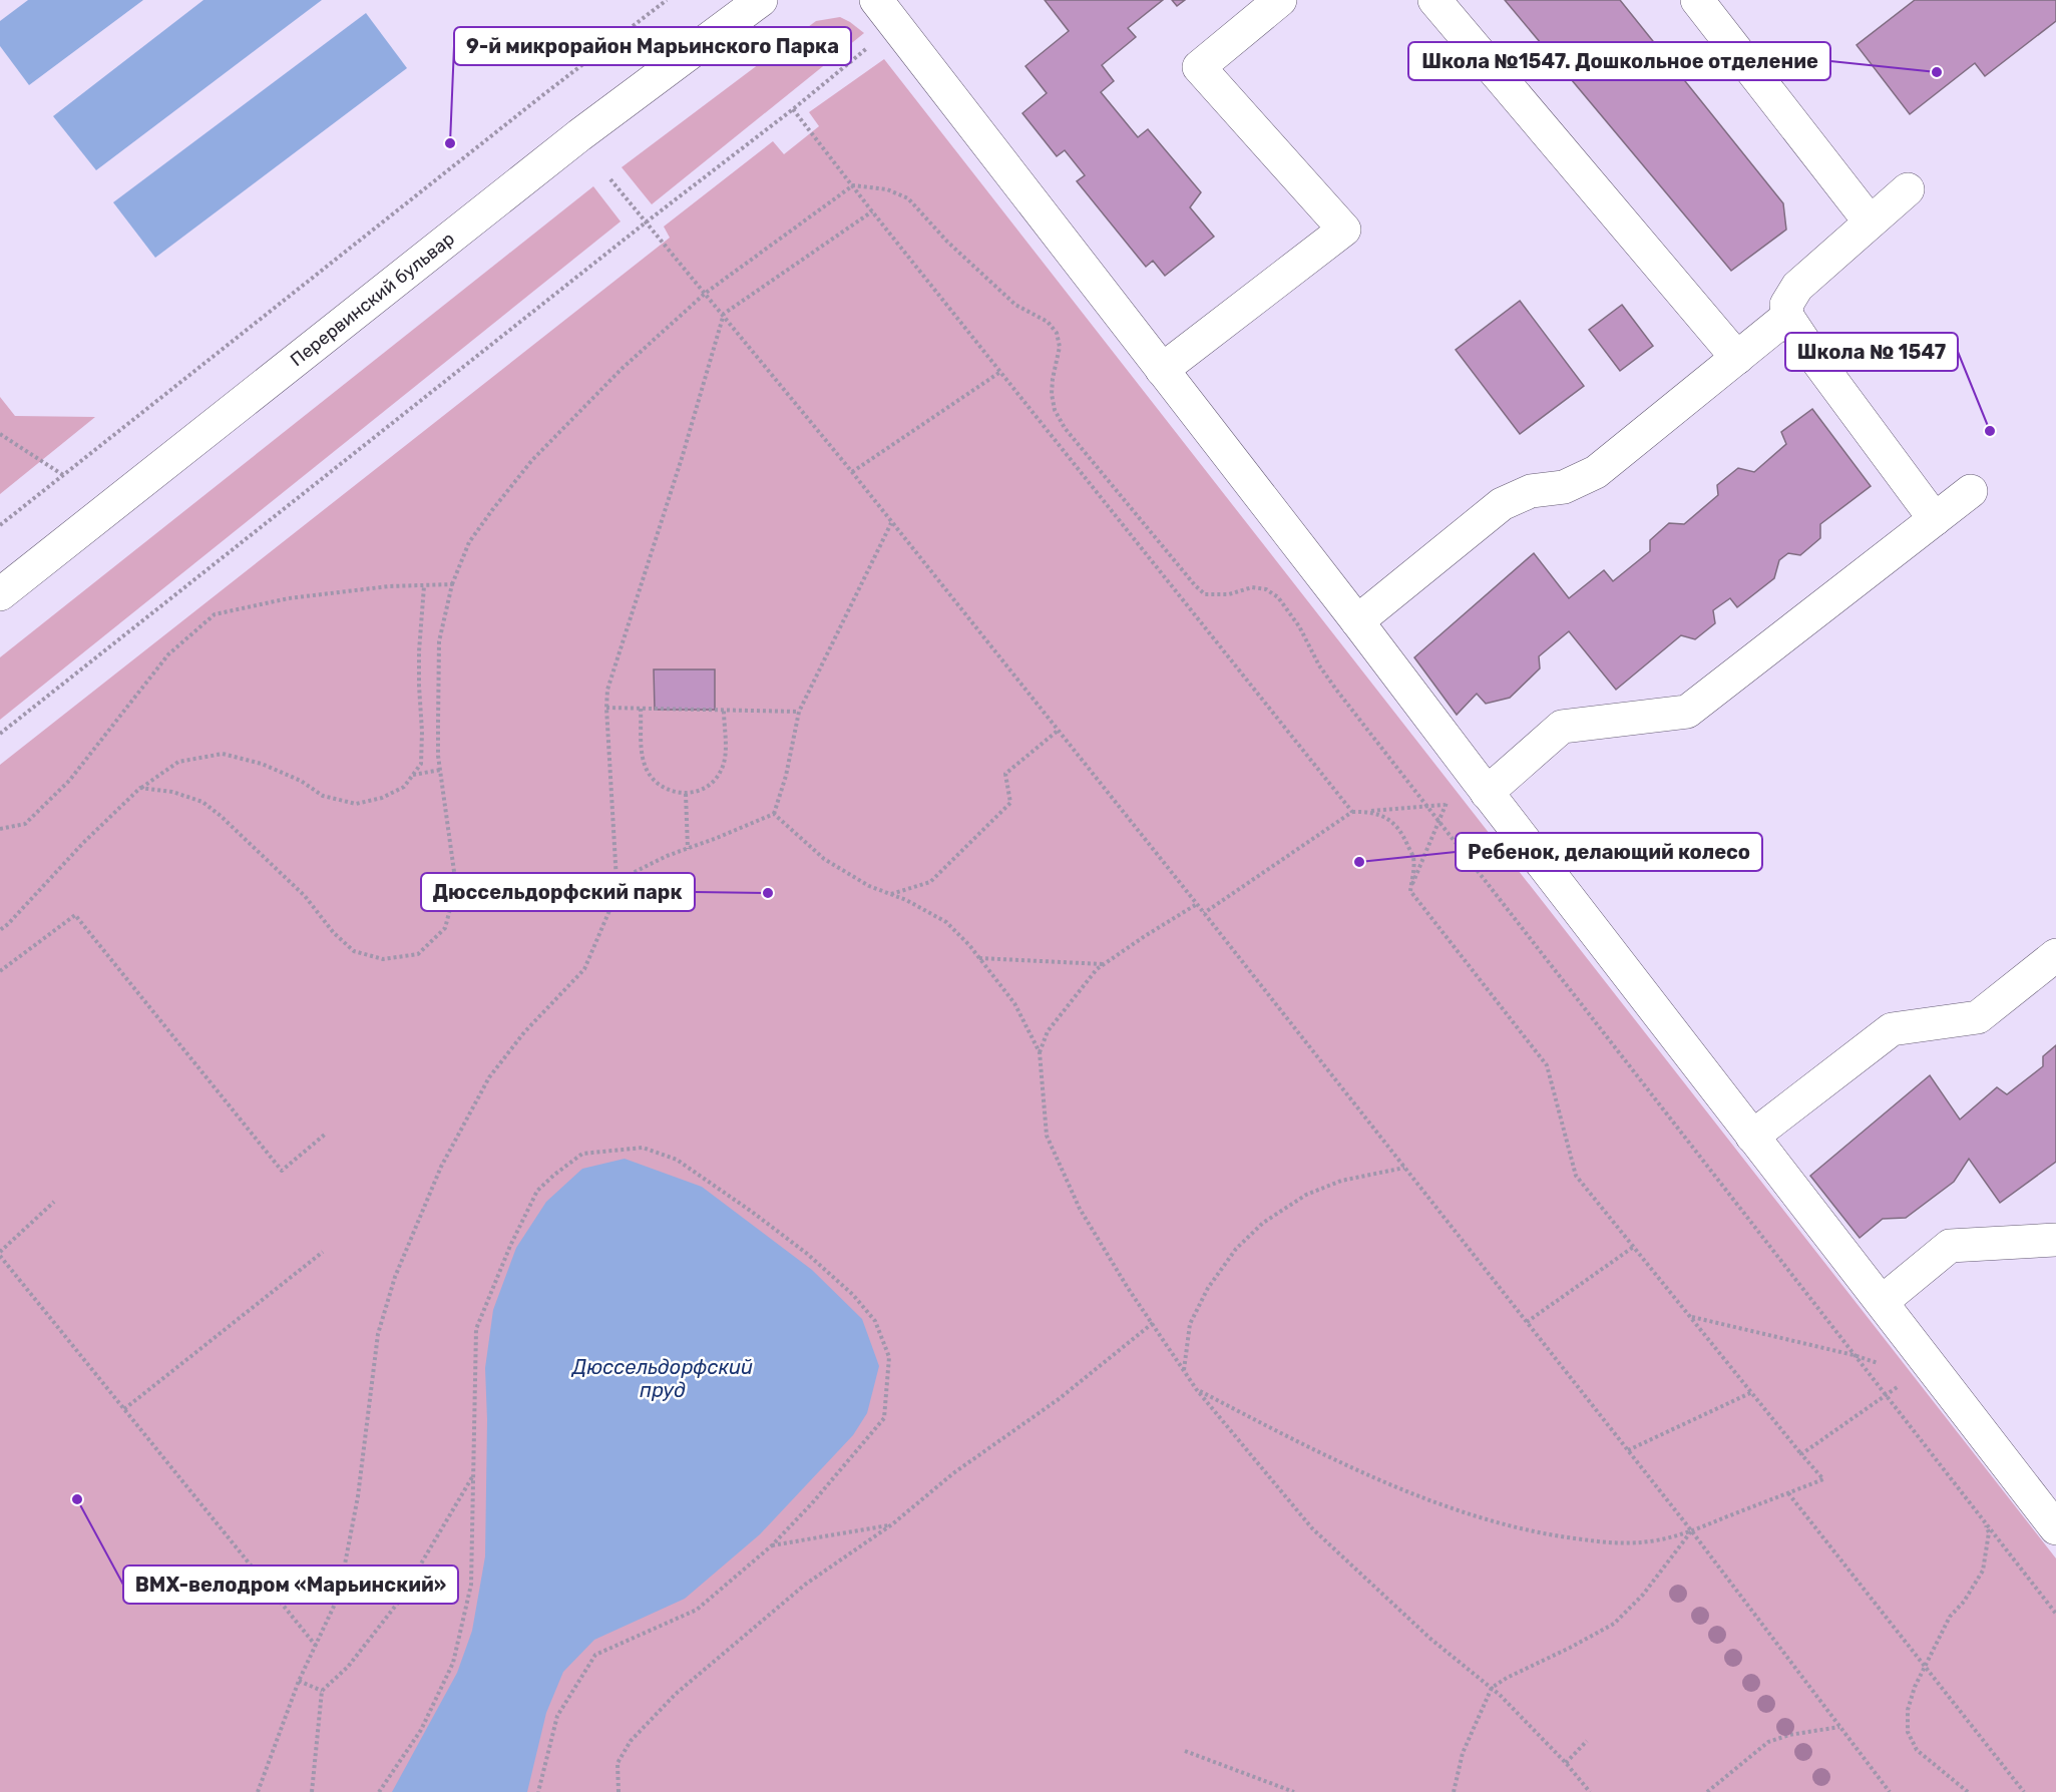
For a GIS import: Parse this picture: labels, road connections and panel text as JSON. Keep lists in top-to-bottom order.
{
  "streets": {
    "street": ["Перервинский бульвар"]
  },
  "water": ["Дюссельдорфский пруд"],
  "places": [
    "Школа №1547. Дошкольное отделение",
    "9-й микрорайон Марьинского Парка",
    "Школа № 1547",
    "Ребенок, делающий колесо",
    "Дюссельдорфский парк",
    "BMX-велодром «Марьинский»"
  ]
}
